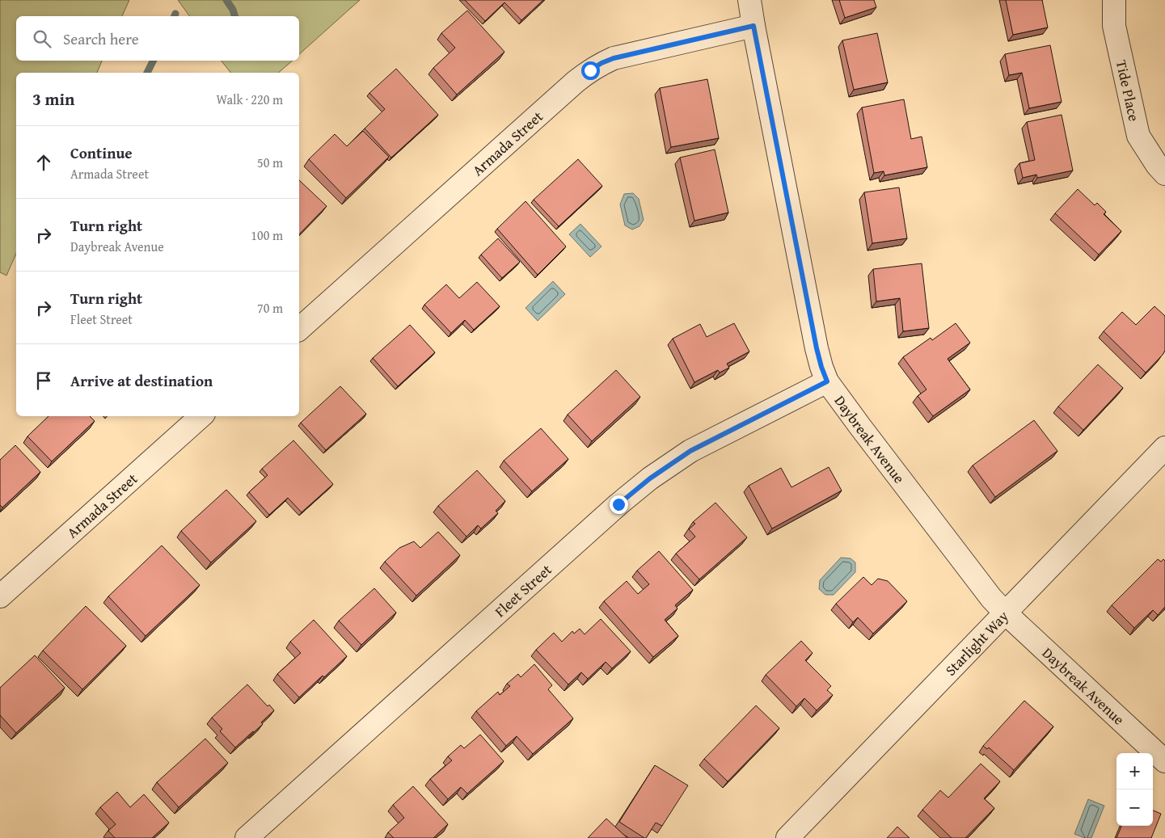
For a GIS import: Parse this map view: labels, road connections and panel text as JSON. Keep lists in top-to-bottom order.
{
  "streets": {
    "street": [
      "Tide Place",
      "Armada Street",
      "Daybreak Avenue",
      "Fleet Street",
      "Starlight Way"
    ]
  },
  "crossings": [
    ["Armada Street", "Daybreak Avenue"],
    ["Daybreak Avenue", "Fleet Street"],
    ["Daybreak Avenue", "Starlight Way"]
  ],
  "page": {
    "search": "Search here",
    "heading": ["3 min", "Walk · 220 m"],
    "list": [
      ["Continue", "Armada Street", "50 m"],
      ["Turn right", "Daybreak Avenue", "100 m"],
      ["Turn right", "Fleet Street", "70 m"],
      "Arrive at destination"
    ],
    "map_buttons": ["+", "−"]
  }
}
